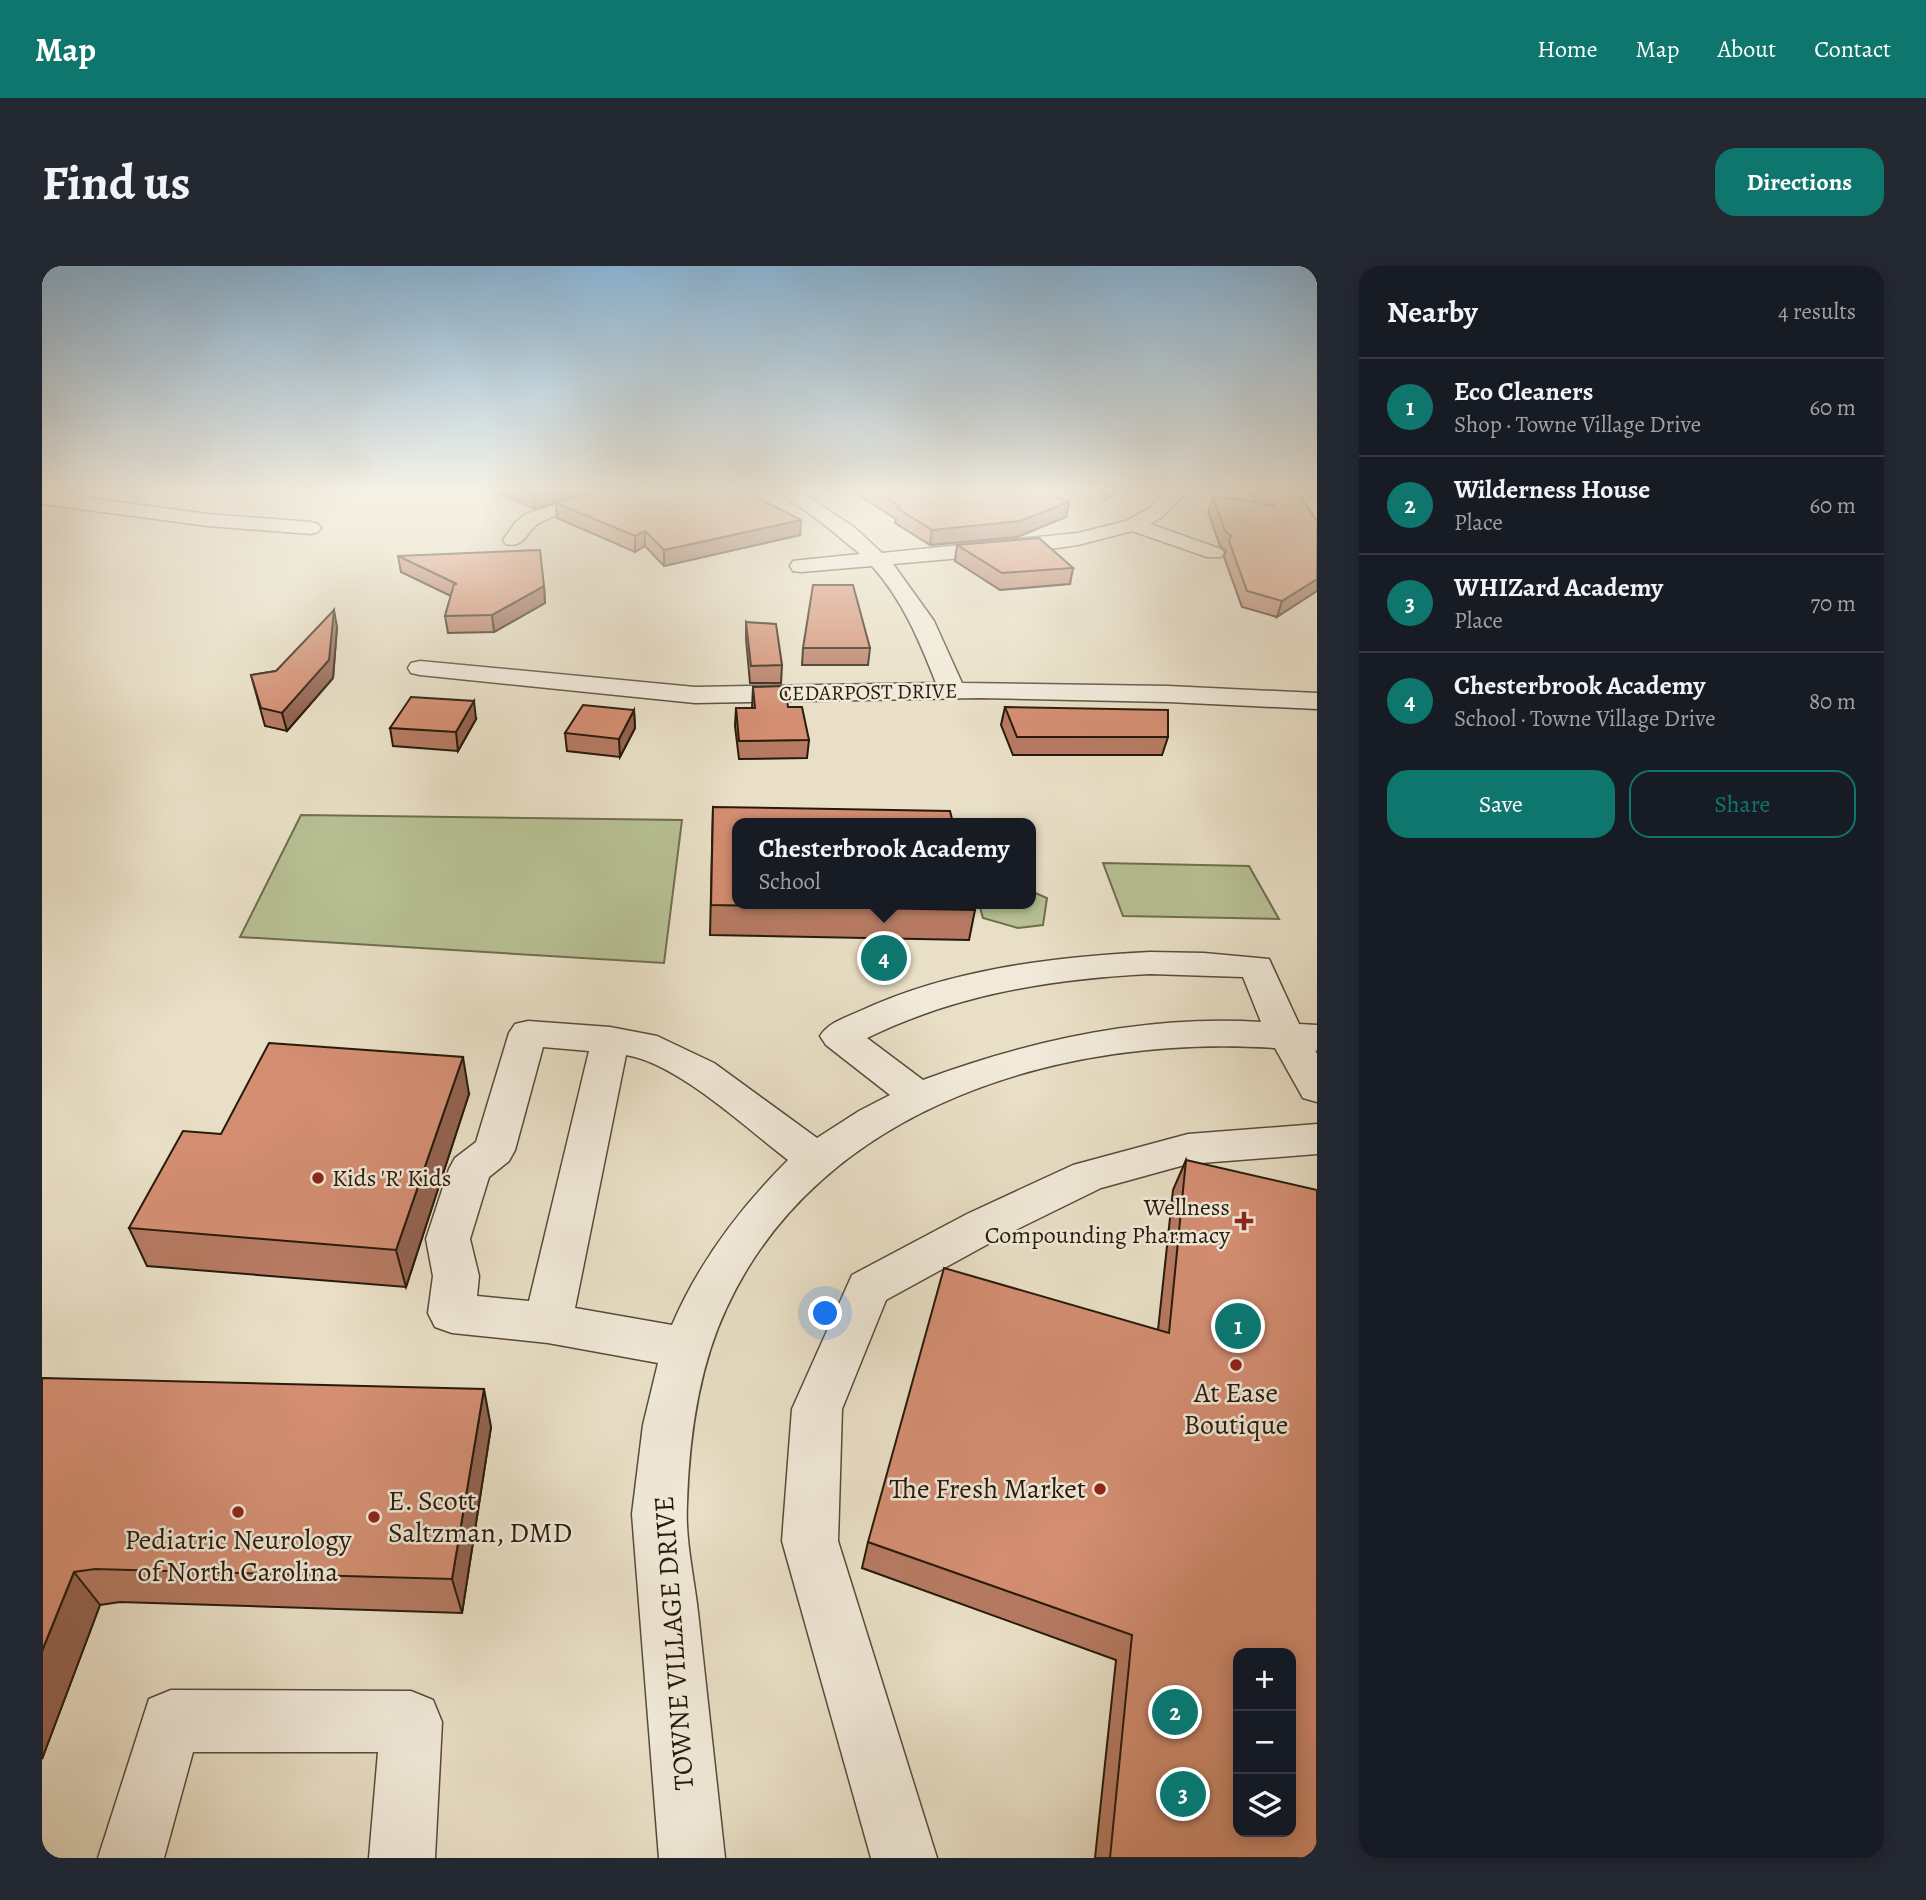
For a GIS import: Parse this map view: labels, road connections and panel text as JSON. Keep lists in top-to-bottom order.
{
  "streets": {
    "street": ["CEDARPOST DRIVE", "TOWNE VILLAGE DRIVE"]
  },
  "places": {
    "other": [
      "Kids 'R' Kids",
      "At Ease Boutique",
      "The Fresh Market",
      "Pediatric Neurology of North Carolina",
      "E. Scott Saltzman, DMD"
    ],
    "health": ["Wellness Compounding Pharmacy"]
  },
  "page": {
    "header": "Map",
    "nav": [
      "Home",
      "Map",
      "About",
      "Contact"
    ],
    "buttons": [
      "Directions",
      ["Save", "Share"]
    ],
    "title": "Find us",
    "heading": ["Nearby", "4 results"],
    "list": [
      {
        "mark": "1",
        "name": "Eco Cleaners",
        "note": "Shop · Towne Village Drive",
        "value": "60 m"
      },
      {
        "mark": "2",
        "name": "Wilderness House",
        "note": "Place",
        "value": "60 m"
      },
      {
        "mark": "3",
        "name": "WHIZard Academy",
        "note": "Place",
        "value": "70 m"
      },
      {
        "mark": "4",
        "name": "Chesterbrook Academy",
        "note": "School · Towne Village Drive",
        "value": "80 m"
      }
    ],
    "popup": ["Chesterbrook Academy", "School"],
    "pins": [
      "4",
      "1",
      "2",
      "3"
    ],
    "map_buttons": ["+", "−"]
  }
}
